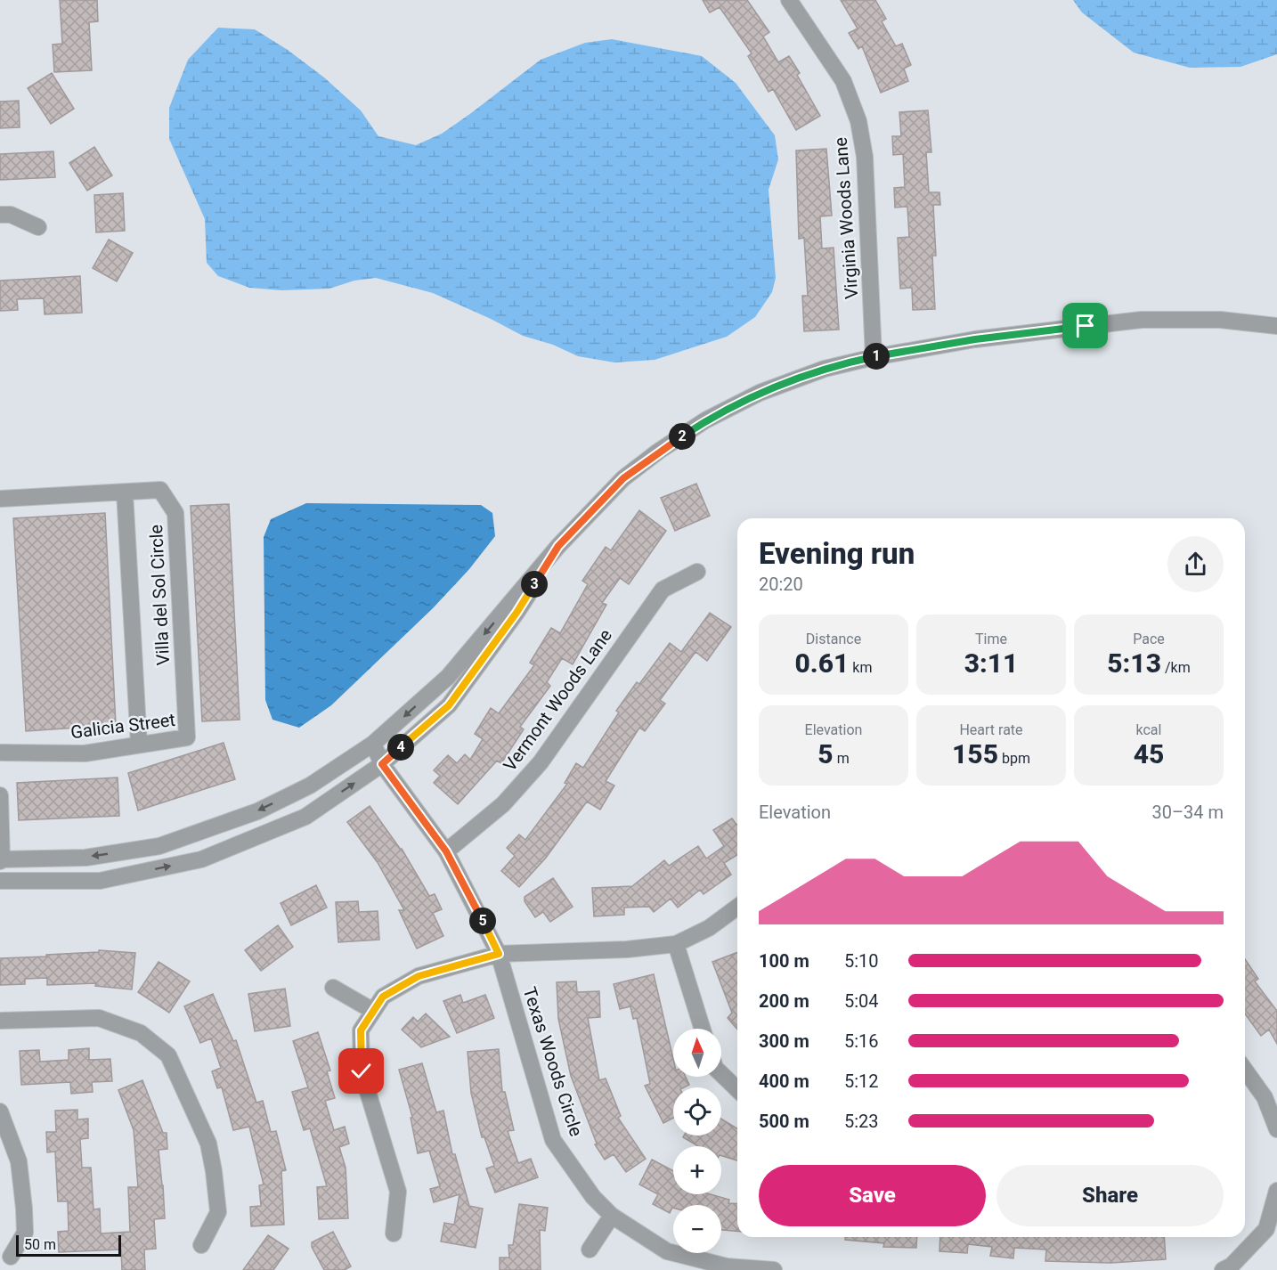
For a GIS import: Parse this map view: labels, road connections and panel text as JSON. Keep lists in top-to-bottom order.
{
  "streets": {
    "street": [
      "Virginia Woods Lane",
      "Villa del Sol Circle",
      "Vermont Woods Lane",
      "Galicia Street",
      "Texas Woods Circle"
    ]
  },
  "crossings": [
    ["Villa del Sol Circle", "Galicia Street"],
    ["Vermont Woods Lane", "Texas Woods Circle"]
  ],
  "scale_bar": "50 m",
  "north": "top",
  "page": {
    "pins": [
      "1",
      "2",
      "3",
      "4",
      "5"
    ],
    "heading": ["Evening run", "20:20"],
    "stats": [
      ["Distance", "0.61 km"],
      ["Time", "3:11"],
      ["Pace", "5:13 /km"],
      ["Elevation", "5 m"],
      ["Heart rate", "155 bpm"],
      ["kcal", "45"]
    ],
    "chart": ["Elevation", "30–34 m"],
    "list": [
      {
        "name": "100 m",
        "note": "5:10"
      },
      {
        "name": "200 m",
        "note": "5:04"
      },
      {
        "name": "300 m",
        "note": "5:16"
      },
      {
        "name": "400 m",
        "note": "5:12"
      },
      {
        "name": "500 m",
        "note": "5:23"
      }
    ],
    "map_buttons": ["+", "−"],
    "buttons": ["Save", "Share"],
    "scale": "50 m"
  }
}
